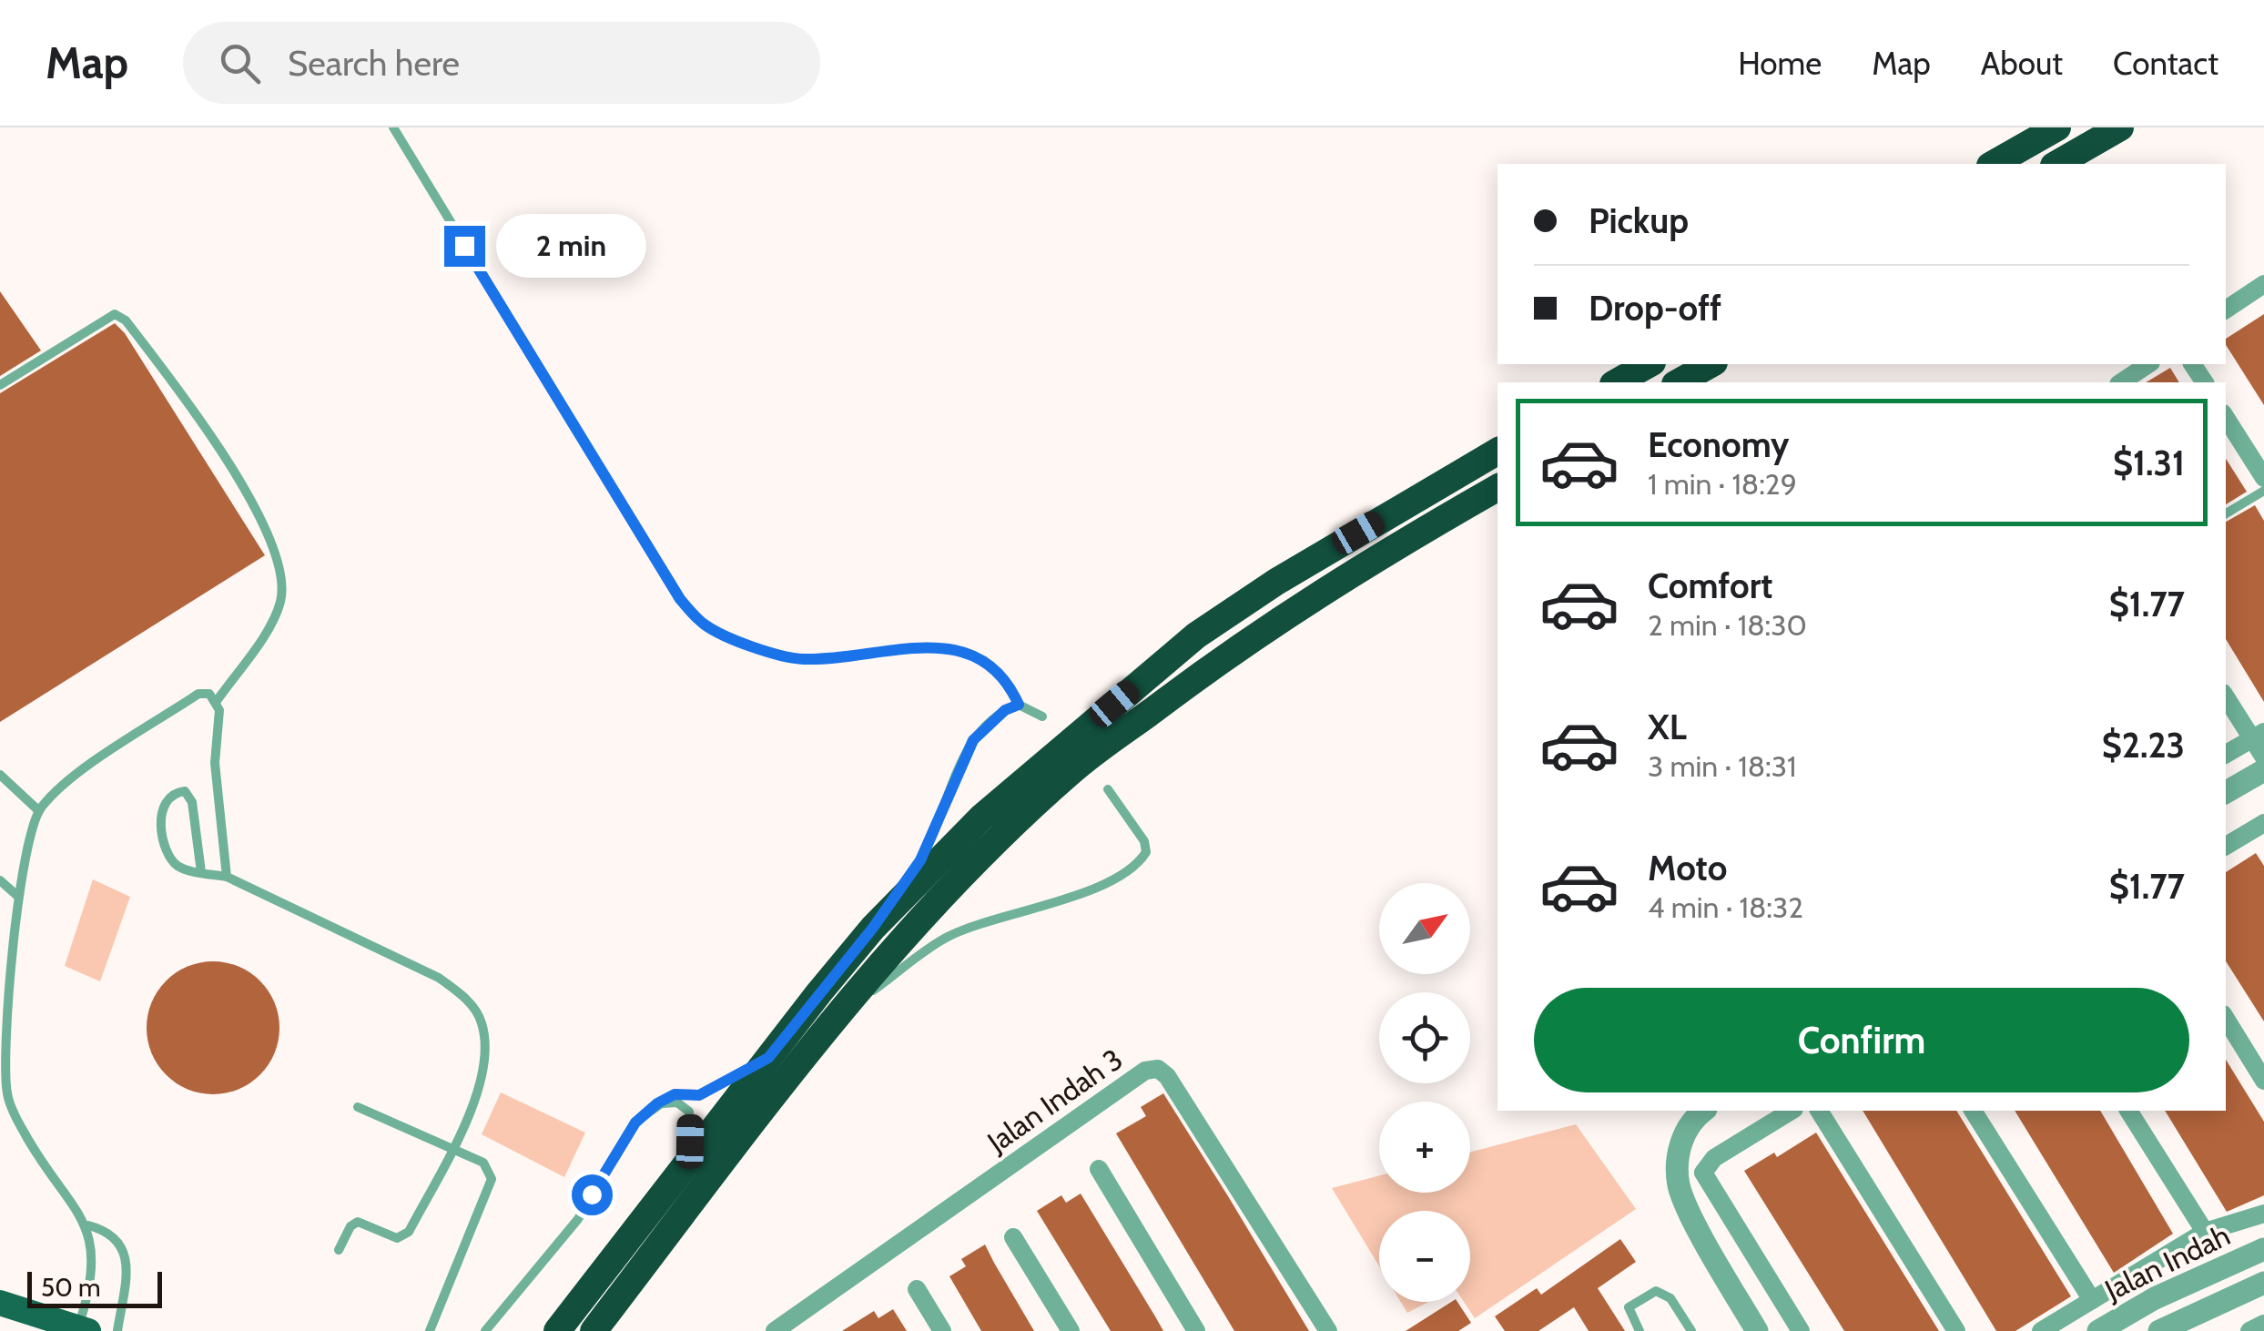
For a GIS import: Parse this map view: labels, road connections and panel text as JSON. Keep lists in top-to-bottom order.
{
  "streets": {
    "street": ["Jalan Indah 3", "Jalan Indah"]
  },
  "scale_bar": "50 m",
  "north": "top right",
  "page": {
    "header": "Map",
    "search": "Search here",
    "nav": [
      "Home",
      "Map",
      "About",
      "Contact"
    ],
    "banner": ["Pickup", "Drop-off"],
    "bubble": "2 min",
    "list": [
      {
        "name": "Economy",
        "note": "1 min · 18:29",
        "value": "$1.31"
      },
      {
        "name": "Comfort",
        "note": "2 min · 18:30",
        "value": "$1.77"
      },
      {
        "name": "XL",
        "note": "3 min · 18:31",
        "value": "$2.23"
      },
      {
        "name": "Moto",
        "note": "4 min · 18:32",
        "value": "$1.77"
      }
    ],
    "map_buttons": ["+", "−"],
    "buttons": "Confirm",
    "scale": "50 m"
  }
}
